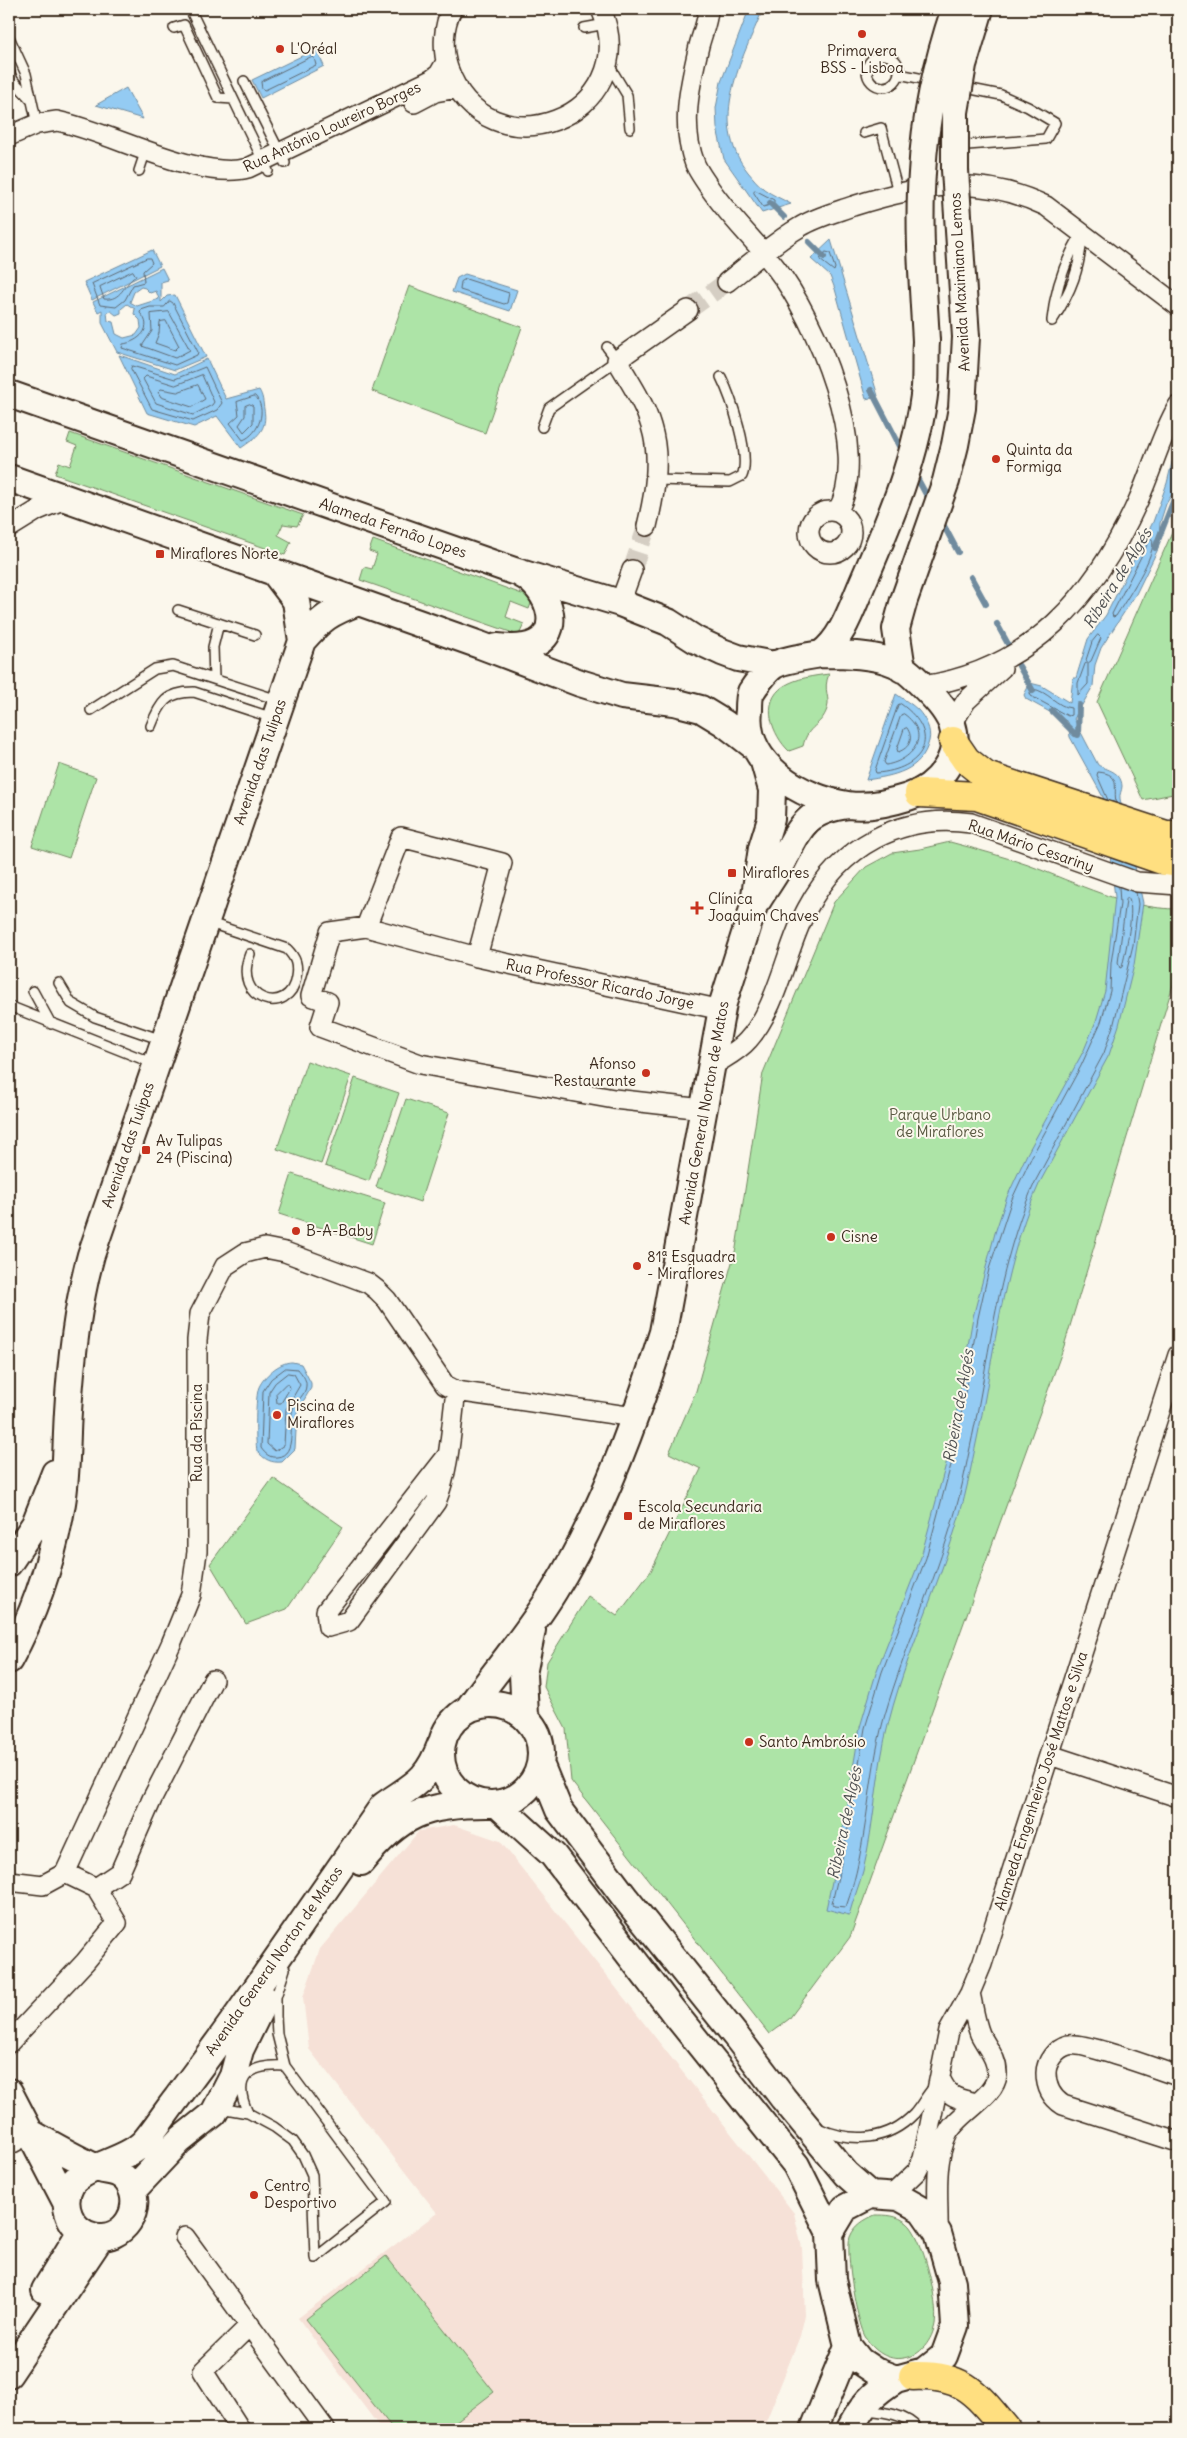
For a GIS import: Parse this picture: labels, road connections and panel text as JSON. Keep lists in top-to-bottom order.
{
  "streets": {
    "street": [
      "Rua António Loureiro Borges",
      "Avenida Maximiano Lemos",
      "Alameda Fernão Lopes",
      "Avenida das Tulipas",
      "Rua Mário Cesariny",
      "Rua Professor Ricardo Jorge",
      "Avenida General Norton de Matos",
      "Rua da Piscina",
      "Alameda Engenheiro José Mattos e Silva"
    ]
  },
  "crossings": [
    ["Alameda Fernão Lopes", "Avenida General Norton de Matos"],
    ["Rua Mário Cesariny", "Avenida General Norton de Matos"],
    ["Rua Professor Ricardo Jorge", "Avenida General Norton de Matos"]
  ],
  "water": ["Ribeira de Algés"],
  "parks": ["Parque Urbano de Miraflores"],
  "places": {
    "other": [
      "Primavera BSS - Lisboa",
      "L'Oréal",
      "Quinta da Formiga",
      "Afonso Restaurante",
      "B-A-Baby",
      "Cisne",
      "81ª Esquadra - Miraflores",
      "Piscina de Miraflores",
      "Santo Ambrósio",
      "Centro Desportivo"
    ],
    "transit": [
      "Miraflores Norte",
      "Miraflores",
      "Av Tulipas 24 (Piscina)",
      "Escola Secundaria de Miraflores"
    ],
    "health": ["Clínica Joaquim Chaves"]
  }
}
